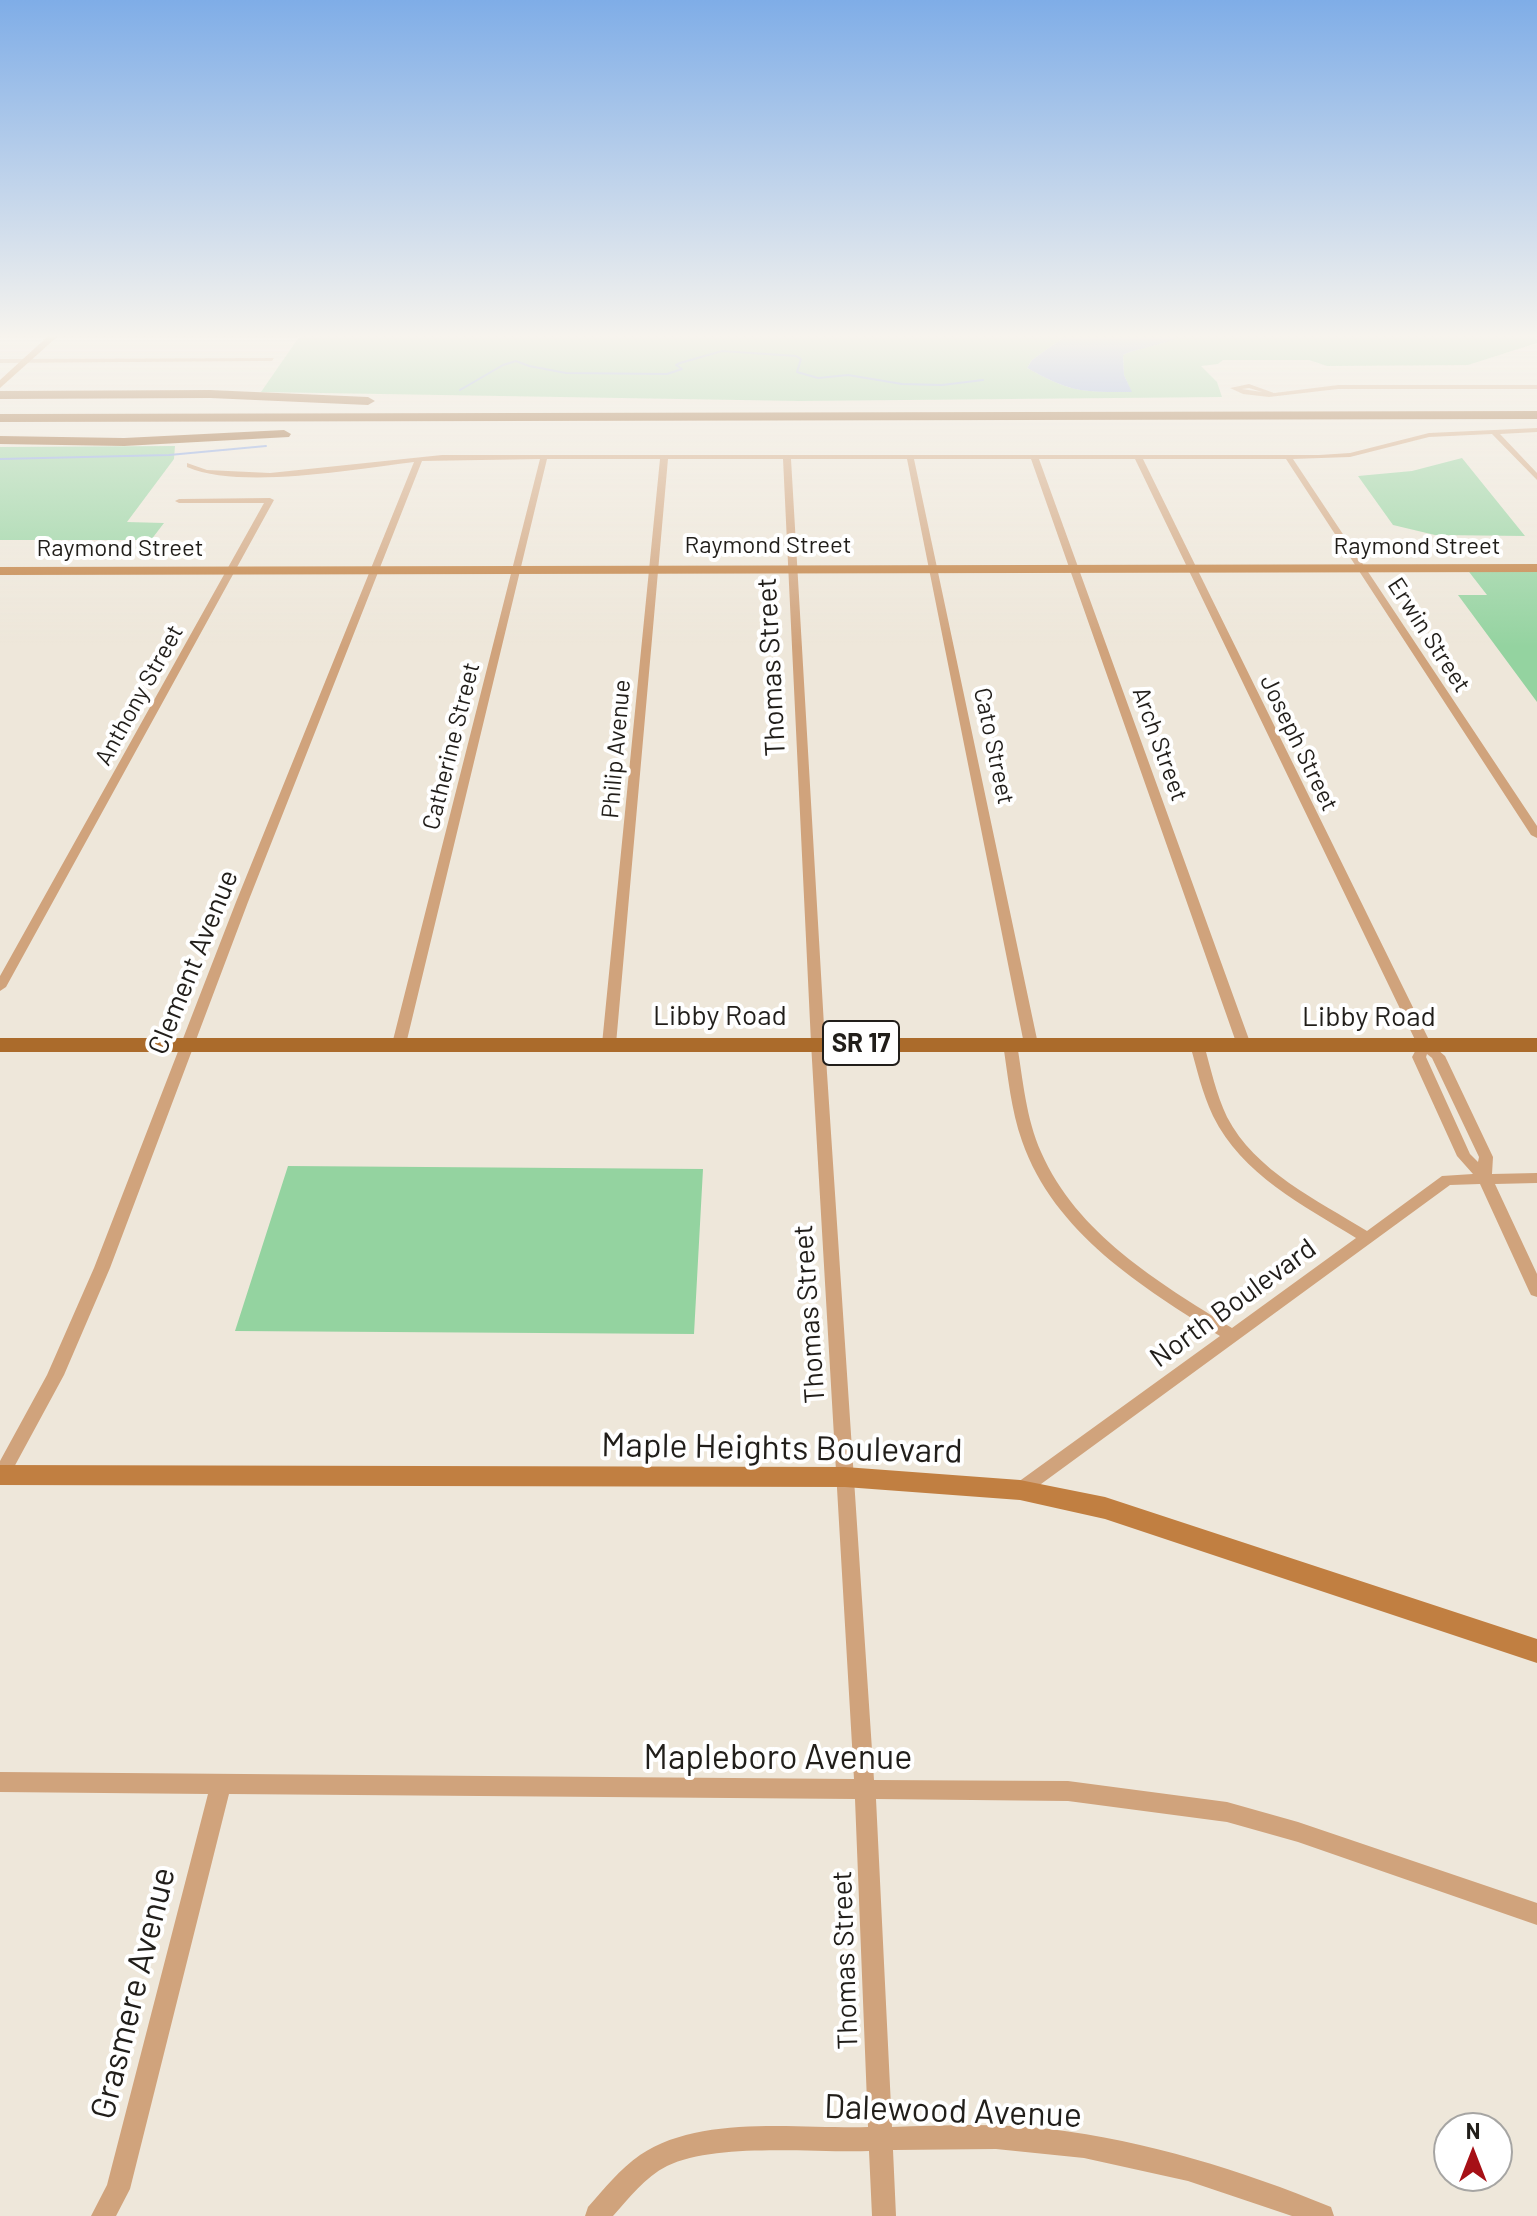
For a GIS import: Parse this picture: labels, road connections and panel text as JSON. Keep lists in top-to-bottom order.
{
  "streets": {
    "main road": ["Libby Road", "SR 17"],
    "street": [
      "Raymond Street",
      "Erwin Street",
      "Thomas Street",
      "Anthony Street",
      "Joseph Street",
      "Arch Street",
      "Catherine Street",
      "Cato Street",
      "Philip Avenue",
      "Clement Avenue",
      "North Boulevard",
      "Maple Heights Boulevard",
      "Mapleboro Avenue",
      "Grasmere Avenue",
      "Dalewood Avenue"
    ]
  },
  "crossings": [
    ["Raymond Street", "Erwin Street"],
    ["Raymond Street", "Thomas Street"],
    ["Raymond Street", "Anthony Street"],
    ["Raymond Street", "Joseph Street"],
    ["Raymond Street", "Arch Street"],
    ["Raymond Street", "Catherine Street"],
    ["Raymond Street", "Cato Street"],
    ["Raymond Street", "Philip Avenue"],
    ["Raymond Street", "Clement Avenue"],
    ["Thomas Street", "Libby Road"],
    ["Thomas Street", "Maple Heights Boulevard"],
    ["Thomas Street", "Mapleboro Avenue"],
    ["Thomas Street", "Dalewood Avenue"],
    ["Joseph Street", "Libby Road"],
    ["Joseph Street", "North Boulevard"],
    ["Arch Street", "Libby Road"],
    ["Catherine Street", "Libby Road"],
    ["Cato Street", "Libby Road"],
    ["Cato Street", "North Boulevard"],
    ["Philip Avenue", "Libby Road"],
    ["Clement Avenue", "Libby Road"],
    ["Clement Avenue", "Maple Heights Boulevard"],
    ["North Boulevard", "Maple Heights Boulevard"],
    ["Mapleboro Avenue", "Grasmere Avenue"]
  ],
  "north": "top"
}
